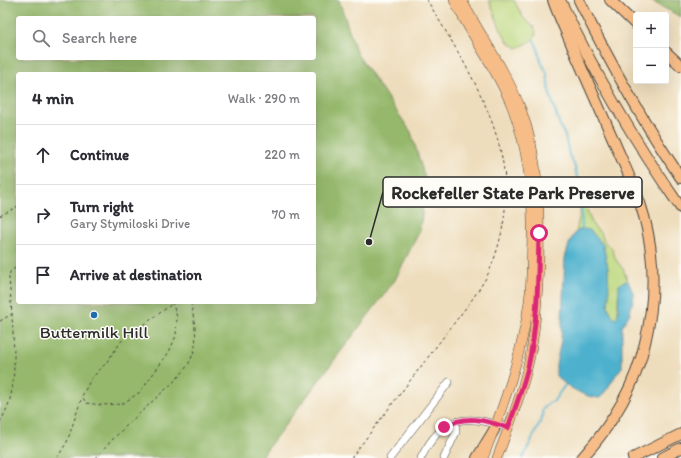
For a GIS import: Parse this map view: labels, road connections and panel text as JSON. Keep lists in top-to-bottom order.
{
  "places": ["Rockefeller State Park Preserve", "Buttermilk Hill"],
  "page": {
    "map_buttons": ["+", "−"],
    "search": "Search here",
    "heading": ["4 min", "Walk · 290 m"],
    "list": [
      ["Continue", "220 m"],
      ["Turn right", "Gary Stymiloski Drive", "70 m"],
      "Arrive at destination"
    ]
  }
}
